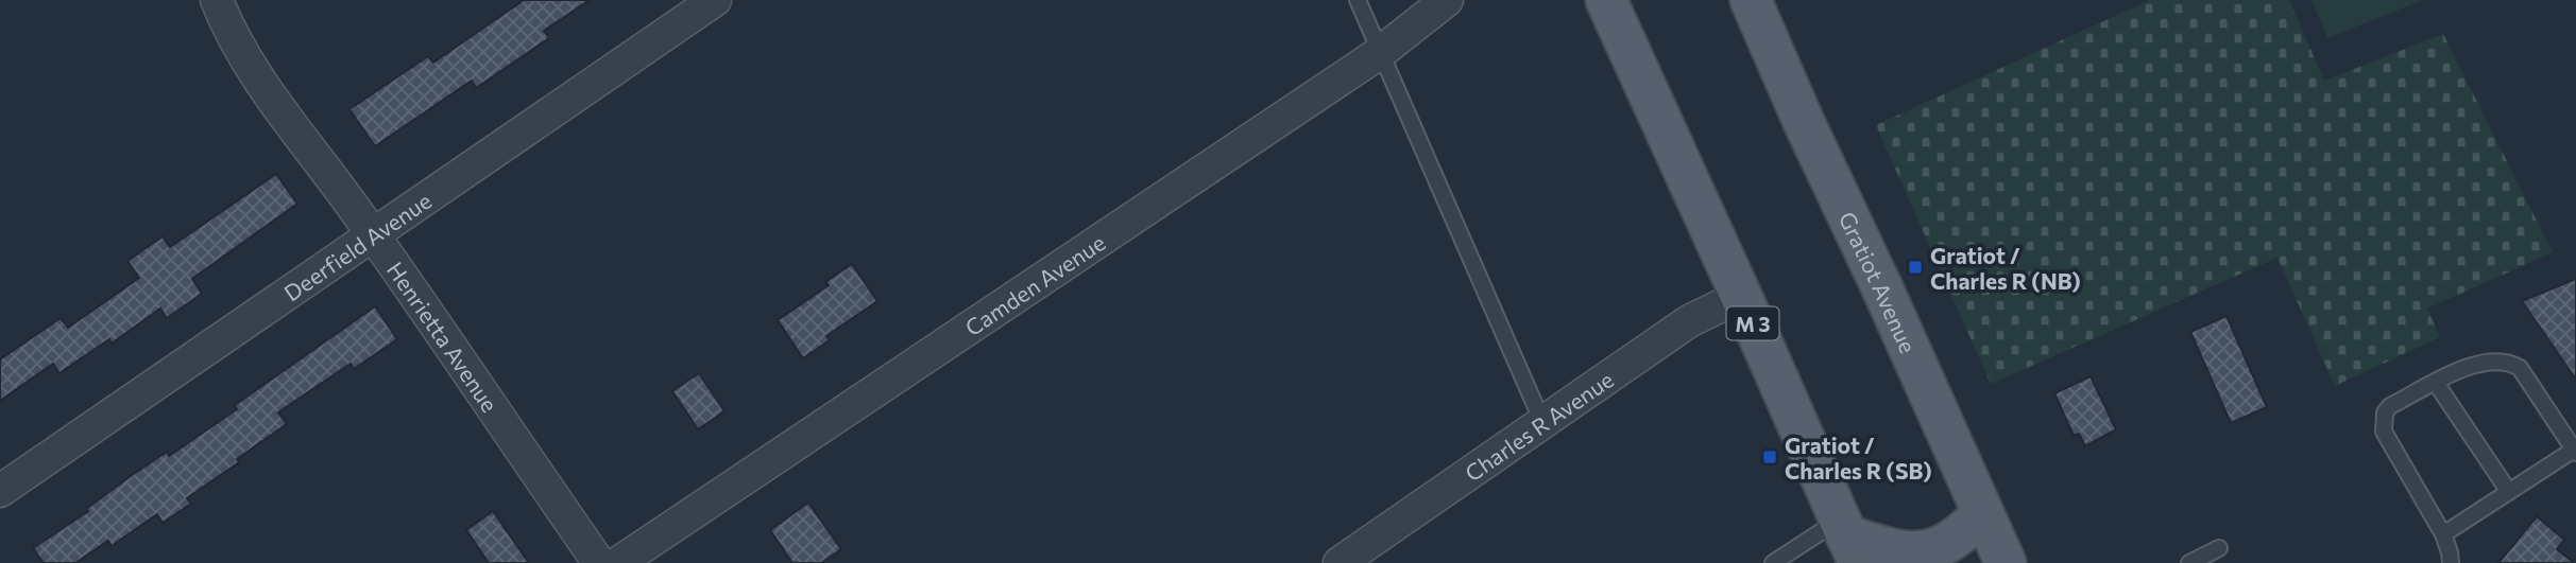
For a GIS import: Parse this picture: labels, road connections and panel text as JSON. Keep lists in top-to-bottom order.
{
  "streets": {
    "main road": ["Gratiot Avenue", "M 3"],
    "street": [
      "Deerfield Avenue",
      "Camden Avenue",
      "Henrietta Avenue",
      "Charles R Avenue"
    ]
  },
  "crossings": [
    ["Deerfield Avenue", "Henrietta Avenue"],
    ["M 3", "Charles R Avenue"]
  ],
  "places": {
    "transit": ["Gratiot / Charles R (NB)", "Gratiot / Charles R (SB)"]
  }
}
